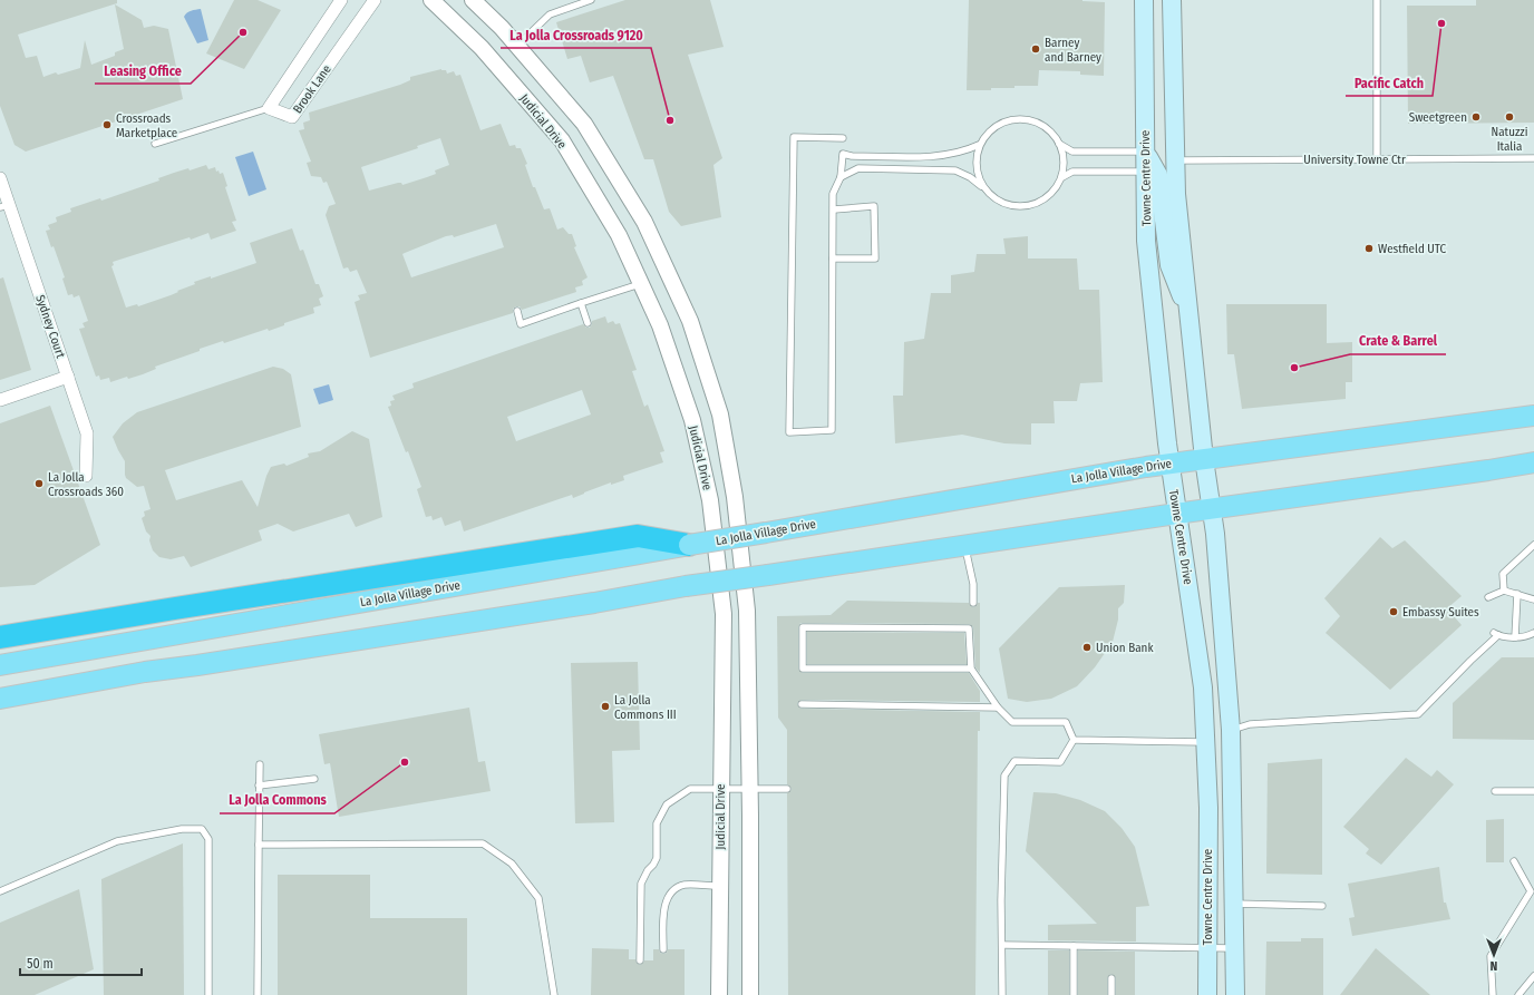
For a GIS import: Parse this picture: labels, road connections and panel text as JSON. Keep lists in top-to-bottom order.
{
  "streets": {
    "main road": ["Towne Centre Drive", "La Jolla Village Drive"],
    "street": ["Brook Lane", "Judicial Drive", "Sydney Court"],
    "lane": ["University Towne Ctr"]
  },
  "crossings": [
    ["University Towne Ctr", "Towne Centre Drive"],
    ["Towne Centre Drive", "La Jolla Village Drive"]
  ],
  "places": [
    "Pacific Catch",
    "Leasing Office",
    "Barney and Barney",
    "Sweetgreen",
    "Natuzzi Italia",
    "La Jolla Crossroads 9120",
    "Crossroads Marketplace",
    "Westfield UTC",
    "Crate & Barrel",
    "La Jolla Crossroads 360",
    "Embassy Suites",
    "Union Bank",
    "La Jolla Commons III",
    "La Jolla Commons"
  ],
  "scale_bar": "50 m",
  "north": "bottom"
}
